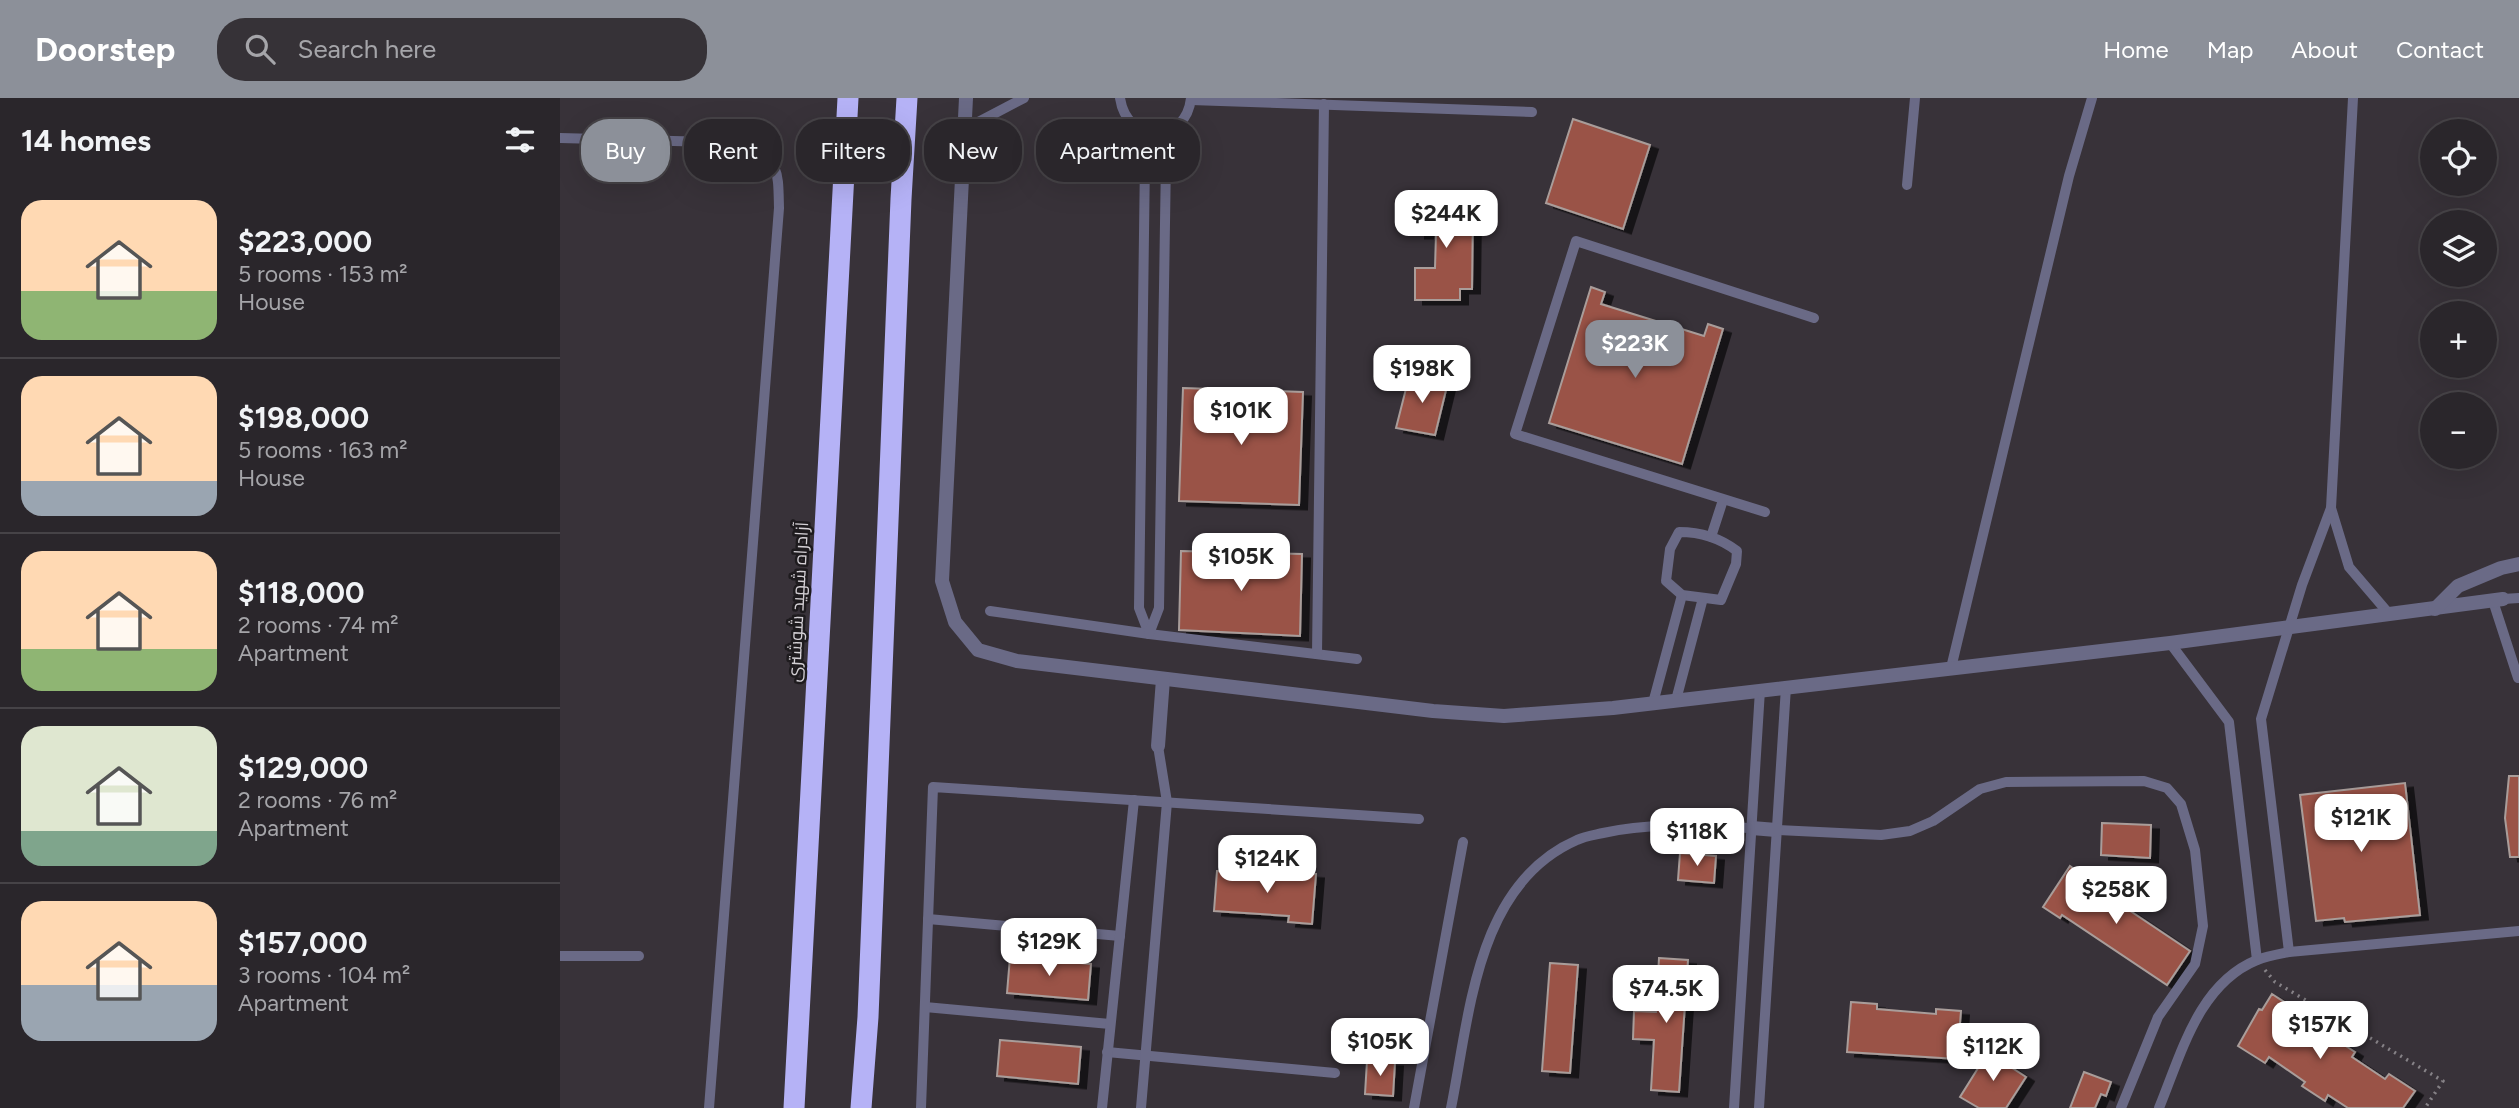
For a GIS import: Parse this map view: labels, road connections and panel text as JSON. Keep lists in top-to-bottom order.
{
  "streets": {
    "highway": ["آزادراه شهید شوشتری"]
  },
  "page": {
    "header": "Doorstep",
    "search": "Search here",
    "nav": [
      "Home",
      "Map",
      "About",
      "Contact"
    ],
    "heading": "14 homes",
    "map_buttons": ["+", "−"],
    "chip": [
      "Buy",
      "Rent",
      "Filters",
      "New",
      "Apartment"
    ],
    "list": [
      {
        "name": "$223,000",
        "note": "5 rooms · 153 m² · House"
      },
      {
        "name": "$198,000",
        "note": "5 rooms · 163 m² · House"
      },
      {
        "name": "$118,000",
        "note": "2 rooms · 74 m² · Apartment"
      },
      {
        "name": "$129,000",
        "note": "2 rooms · 76 m² · Apartment"
      },
      {
        "name": "$157,000",
        "note": "3 rooms · 104 m² · Apartment"
      }
    ],
    "price": [
      "$244K",
      "$223K",
      "$198K",
      "$101K",
      "$105K",
      "$121K",
      "$118K",
      "$124K",
      "$258K",
      "$129K",
      "$74.5K",
      "$157K",
      "$105K",
      "$112K"
    ]
  }
}
